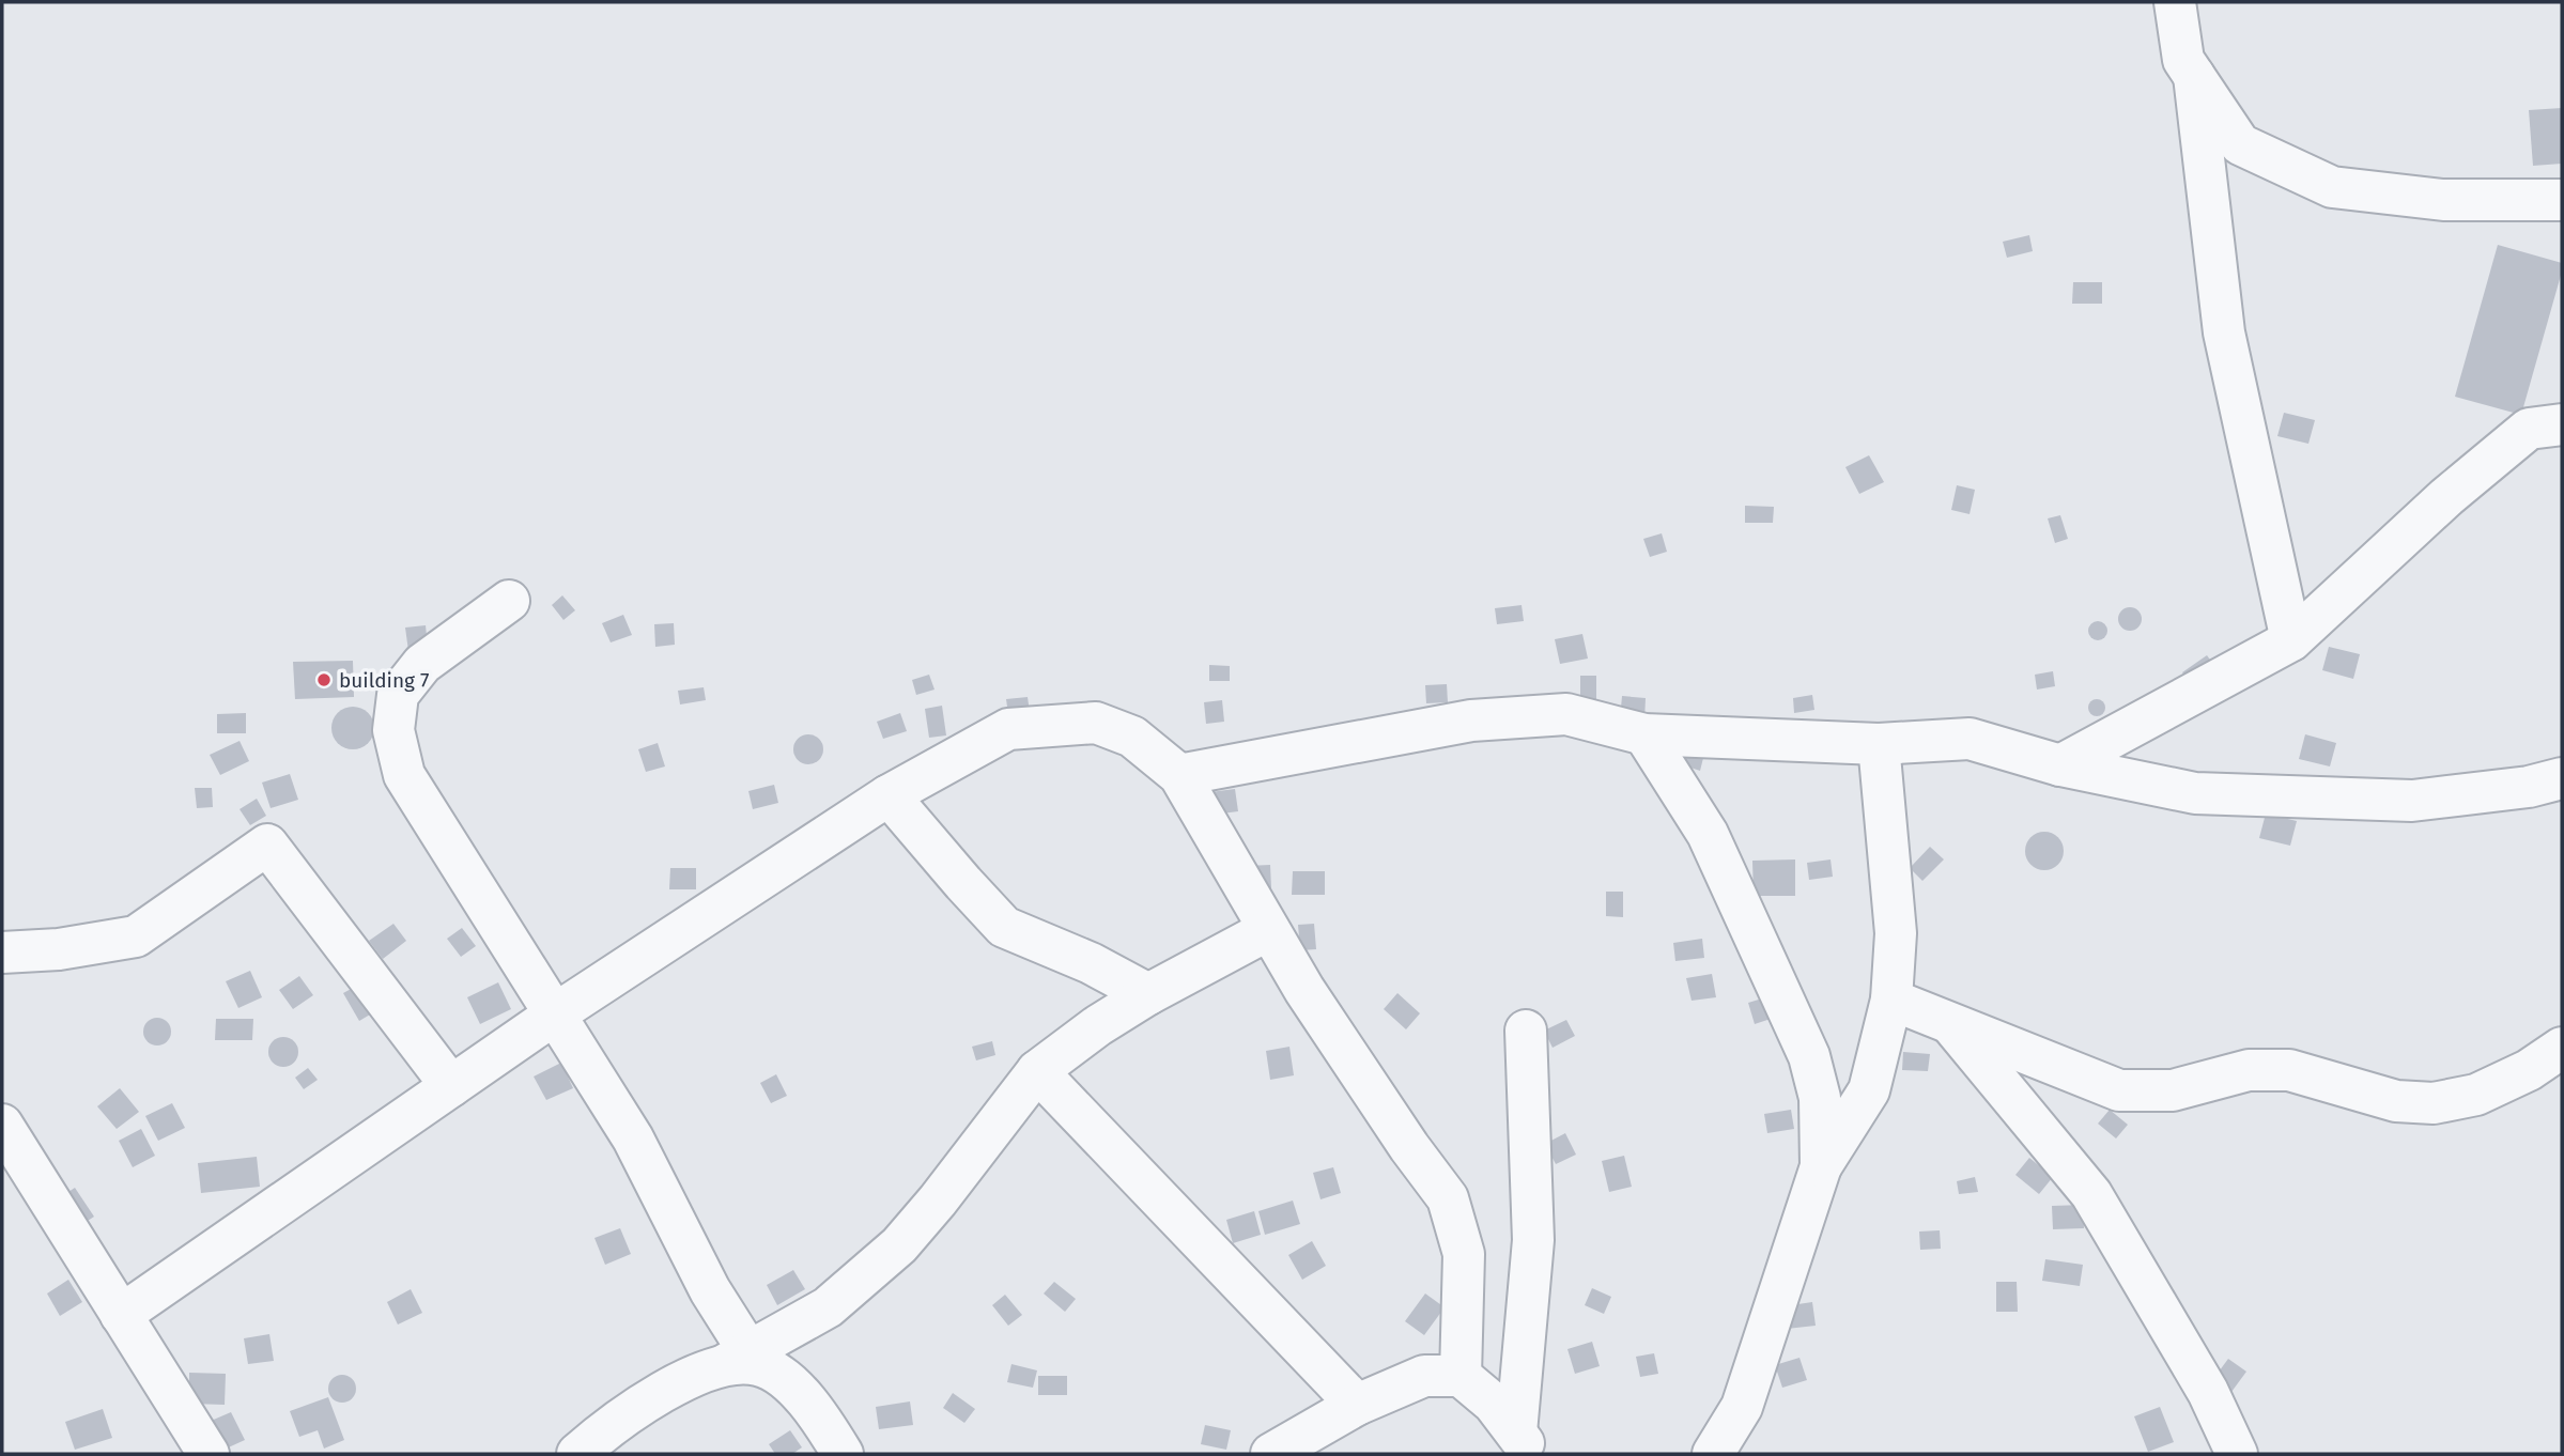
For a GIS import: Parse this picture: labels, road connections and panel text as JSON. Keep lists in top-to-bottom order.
{
  "places": ["building 7"]
}
